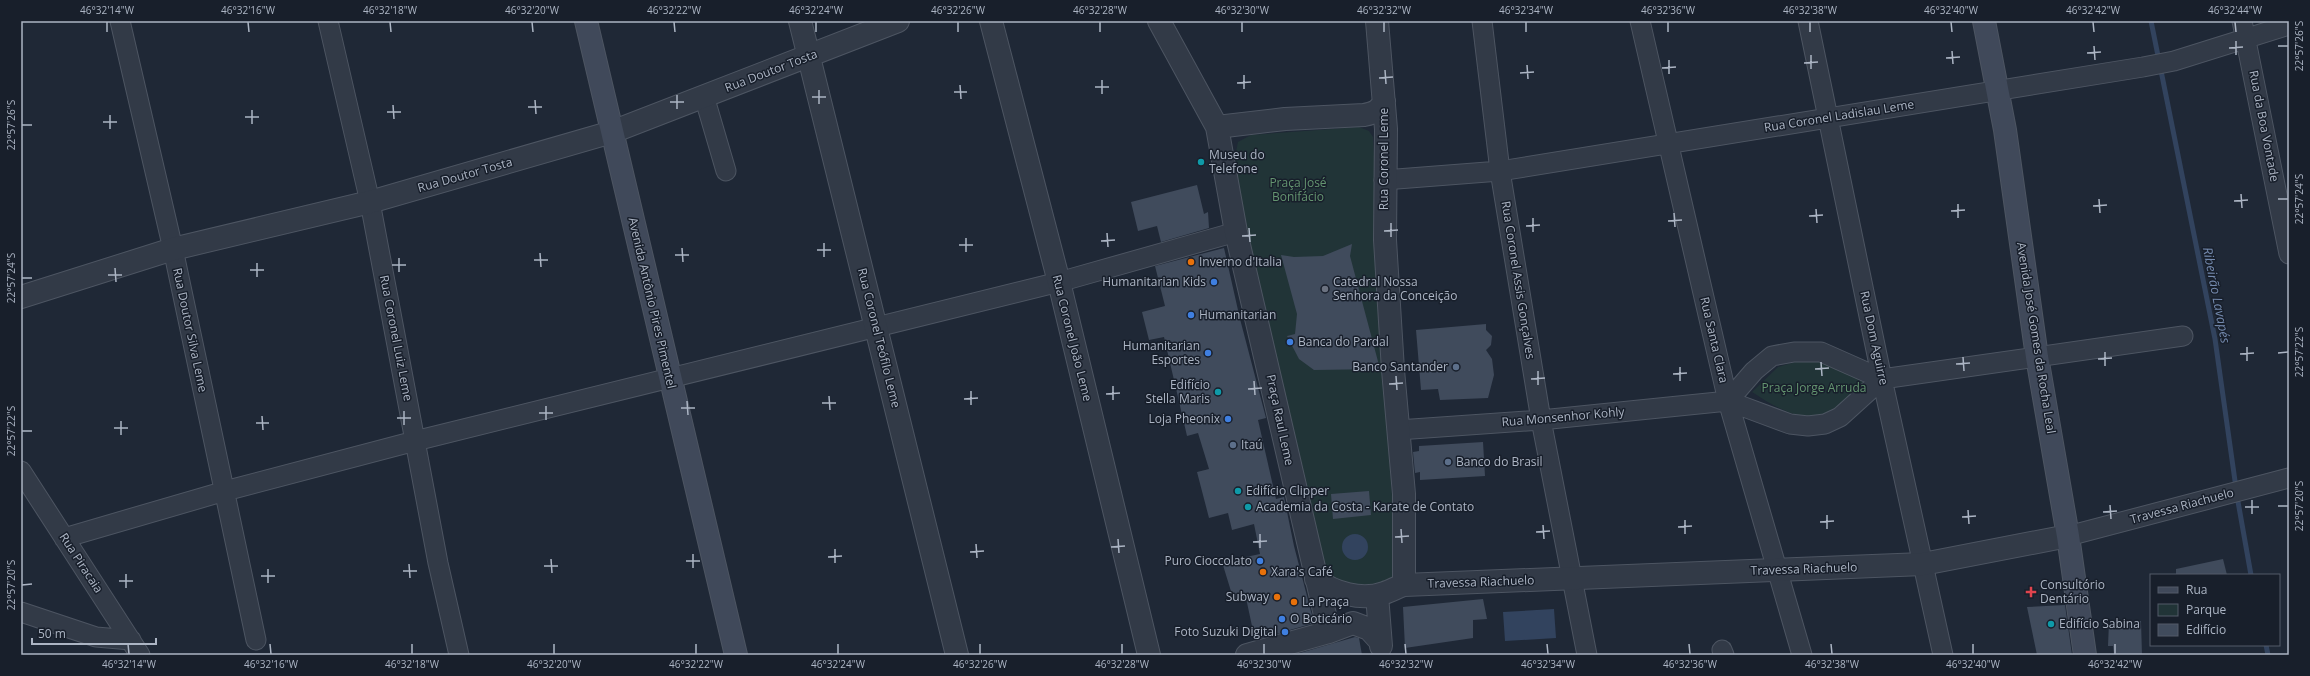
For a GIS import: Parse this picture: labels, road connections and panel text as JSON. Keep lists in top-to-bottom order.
{
  "streets": {
    "main road": ["Avenida Antônio Pires Pimentel", "Avenida José Gomes da Rocha Leal"],
    "street": [
      "Rua Doutor Tosta",
      "Rua Coronel Ladislau Leme",
      "Rua da Boa Vontade",
      "Rua Coronel Leme",
      "Rua Coronel Assis Gonçalves",
      "Rua Doutor Silva Leme",
      "Rua Coronel Luiz Leme",
      "Rua Coronel Teófilo Leme",
      "Rua Coronel João Leme",
      "Rua Dom Aguirre",
      "Rua Santa Clara",
      "Rua Monsenhor Kohly",
      "Praça Raul Leme",
      "Travessa Riachuelo",
      "Rua Piracaia"
    ]
  },
  "crossings": [
    ["Rua Doutor Tosta", "Avenida Antônio Pires Pimentel"],
    ["Rua Doutor Tosta", "Rua Doutor Silva Leme"],
    ["Rua Doutor Tosta", "Rua Coronel Luiz Leme"],
    ["Rua Doutor Tosta", "Rua Coronel Teófilo Leme"],
    ["Rua Coronel Ladislau Leme", "Rua da Boa Vontade"],
    ["Rua Coronel Ladislau Leme", "Rua Coronel Leme"],
    ["Rua Coronel Ladislau Leme", "Rua Coronel Assis Gonçalves"],
    ["Rua Coronel Ladislau Leme", "Rua Dom Aguirre"],
    ["Rua Coronel Ladislau Leme", "Avenida José Gomes da Rocha Leal"],
    ["Rua Coronel Ladislau Leme", "Rua Santa Clara"],
    ["Rua Coronel Leme", "Rua Monsenhor Kohly"],
    ["Rua Coronel Leme", "Travessa Riachuelo"],
    ["Rua Coronel Assis Gonçalves", "Rua Monsenhor Kohly"],
    ["Rua Coronel Assis Gonçalves", "Travessa Riachuelo"],
    ["Rua Dom Aguirre", "Rua Monsenhor Kohly"],
    ["Rua Dom Aguirre", "Travessa Riachuelo"],
    ["Avenida José Gomes da Rocha Leal", "Travessa Riachuelo"],
    ["Rua Santa Clara", "Rua Monsenhor Kohly"],
    ["Rua Santa Clara", "Travessa Riachuelo"],
    ["Praça Raul Leme", "Travessa Riachuelo"]
  ],
  "water": ["Ribeirão Lavapés"],
  "parks": ["Praça José Bonifácio", "Praça Jorge Arruda"],
  "places": {
    "other": [
      "Museu do Telefone",
      "Inverno d'Italia",
      "Humanitarian Kids",
      "Catedral Nossa Senhora da Conceição",
      "Humanitarian",
      "Banca do Pardal",
      "Humanitarian Esportes",
      "Banco Santander",
      "Edifício Stella Maris",
      "Loja Pheonix",
      "Itaú",
      "Banco do Brasil",
      "Edifício Clipper",
      "Academia da Costa - Karate de Contato",
      "Puro Cioccolato",
      "Xara's Café",
      "Subway",
      "La Praça",
      "O Boticário",
      "Edifício Sabina",
      "Foto Suzuki Digital"
    ],
    "health": ["Consultório Dentário"]
  },
  "legend": ["Rua", "Parque", "Edifício"],
  "scale_bar": "50 m",
  "coordinates": [
    "46°32'14\"W",
    "46°32'16\"W",
    "46°32'18\"W",
    "46°32'20\"W",
    "46°32'22\"W",
    "46°32'24\"W",
    "46°32'26\"W",
    "46°32'28\"W",
    "46°32'30\"W",
    "46°32'32\"W",
    "46°32'34\"W",
    "46°32'36\"W",
    "46°32'38\"W",
    "46°32'40\"W",
    "46°32'42\"W",
    "46°32'44\"W",
    "22°57'26\"S",
    "22°57'24\"S",
    "22°57'22\"S",
    "22°57'20\"S"
  ]
}
